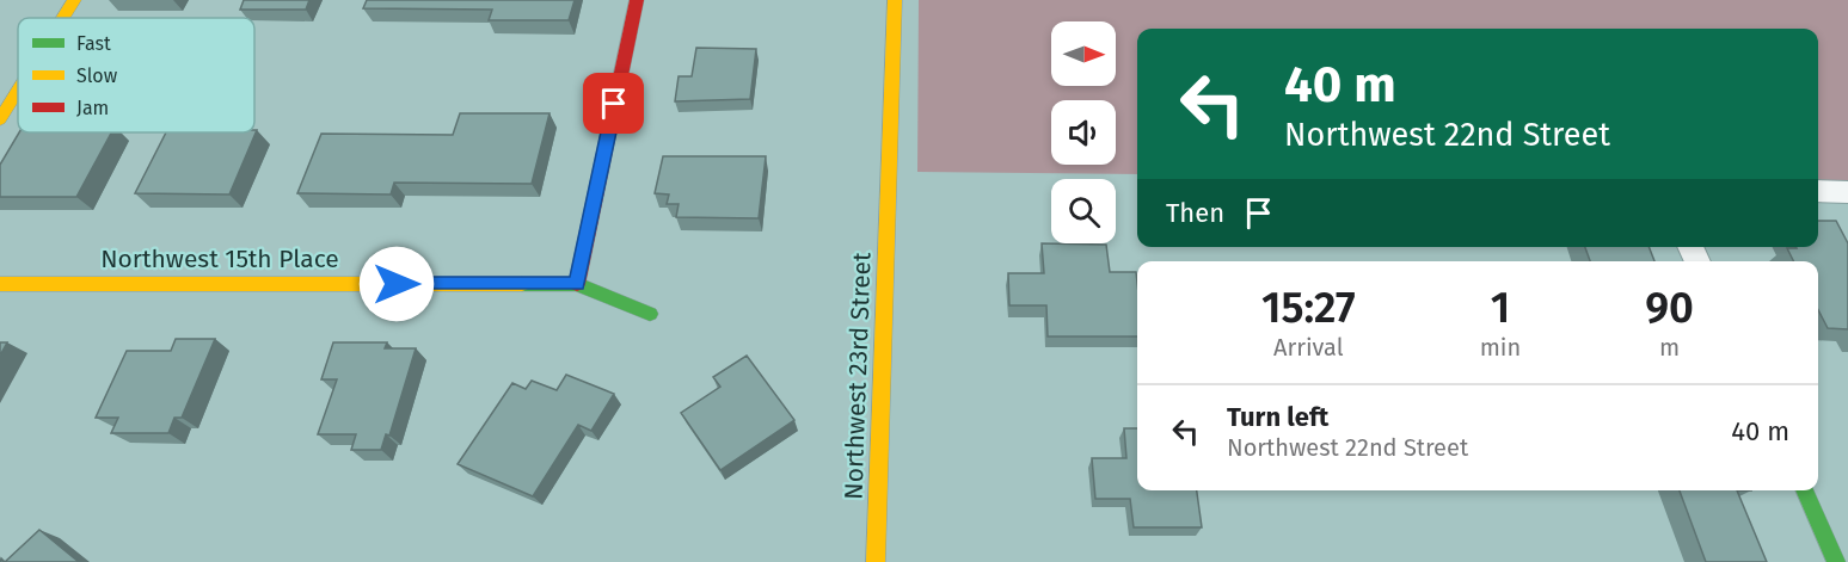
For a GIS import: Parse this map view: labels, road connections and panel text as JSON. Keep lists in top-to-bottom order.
{
  "streets": {
    "street": ["Northwest 15th Place", "Northwest 23rd Street"]
  },
  "legend": ["Fast", "Slow", "Jam"],
  "north": "right",
  "page": {
    "turn": ["40 m", "Northwest 22nd Street"],
    "then": "Then",
    "eta": [
      "15:27",
      "Arrival",
      "1",
      "min",
      "90",
      "m"
    ],
    "list": [
      {
        "name": "Turn left",
        "note": "Northwest 22nd Street",
        "value": "40 m"
      }
    ]
  }
}
